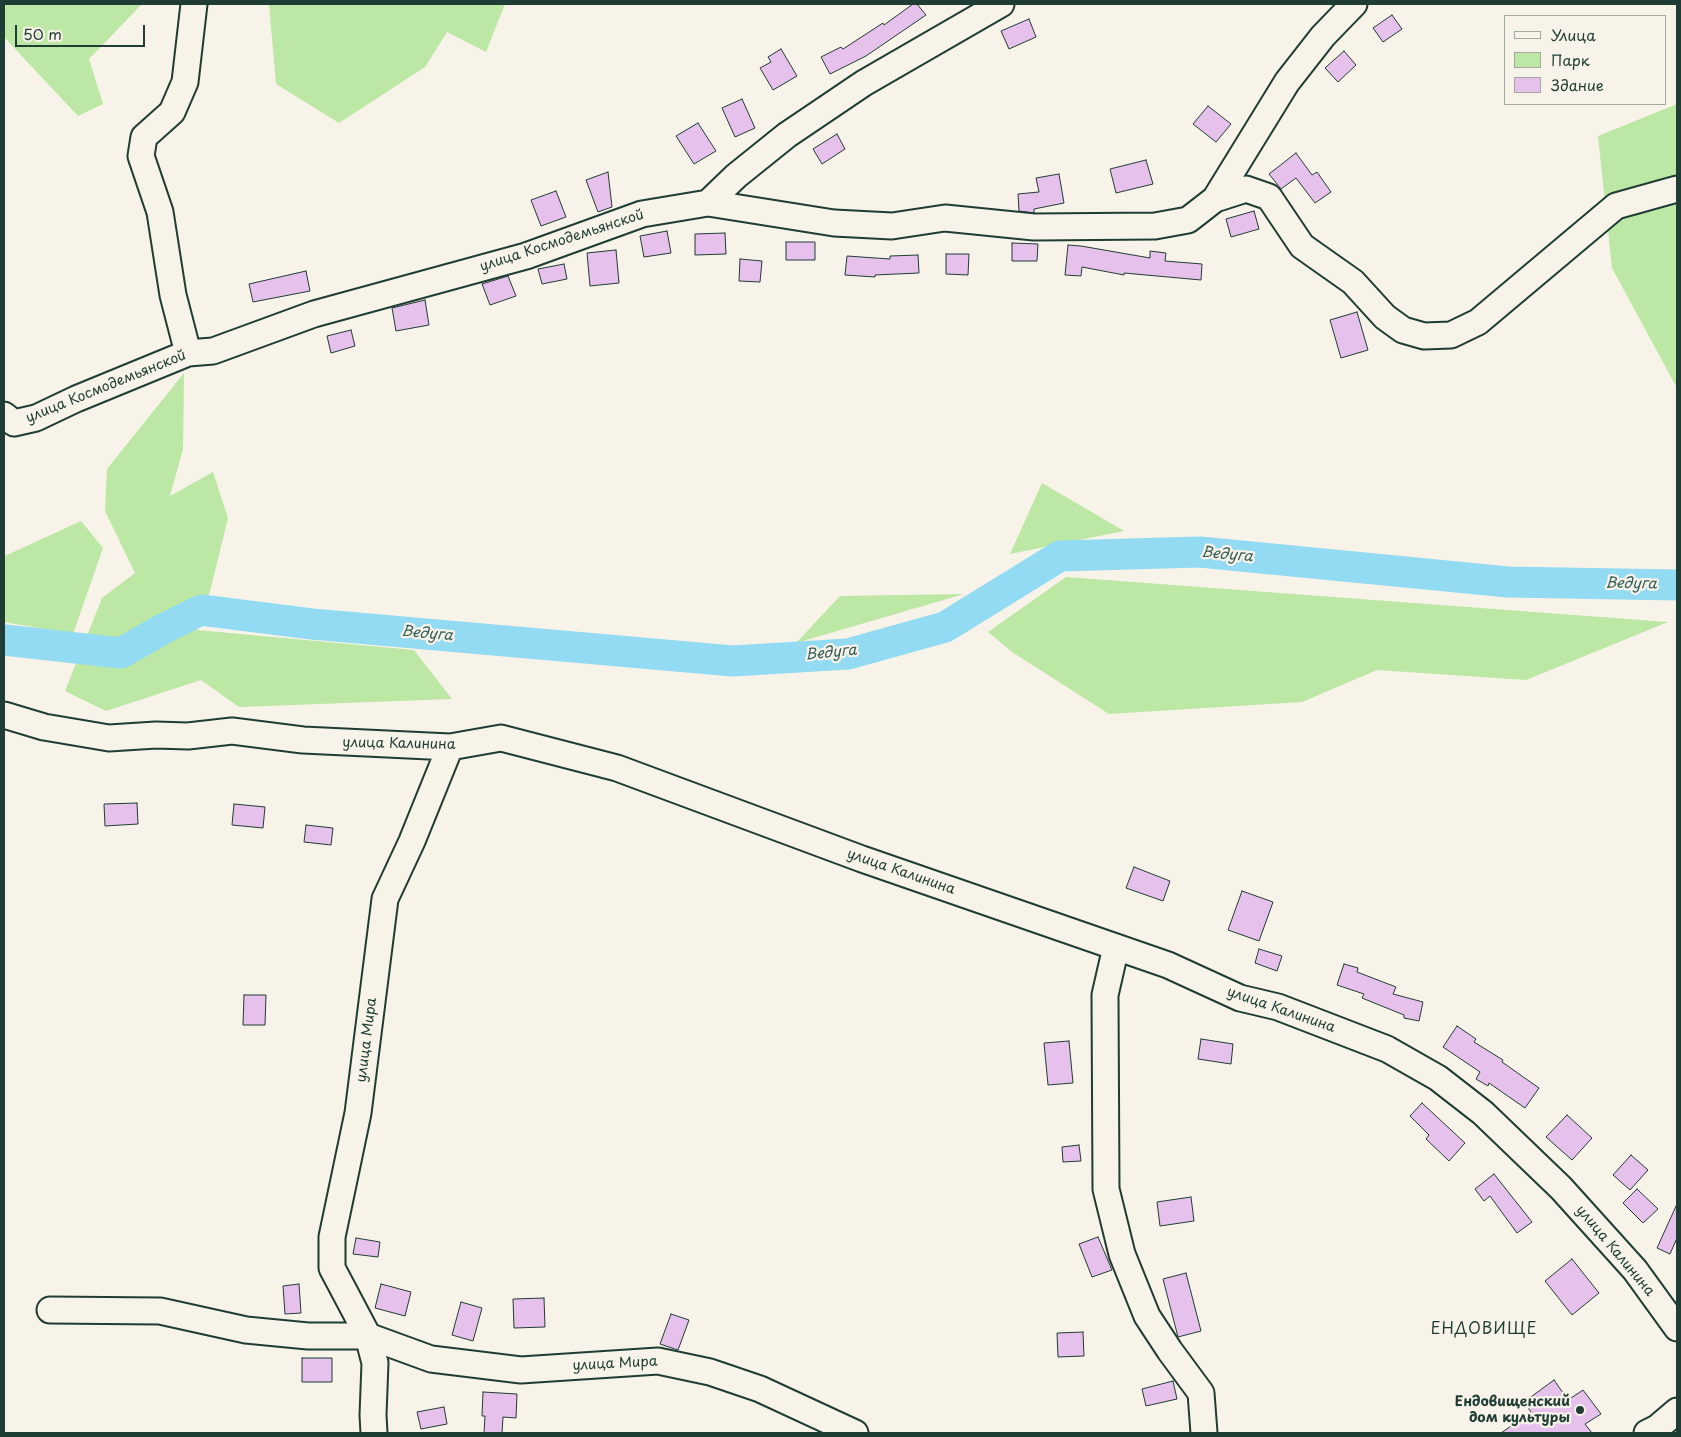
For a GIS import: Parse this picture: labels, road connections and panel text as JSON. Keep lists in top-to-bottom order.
{
  "streets": {
    "street": ["улица Космодемьянской", "улица Калинина", "улица Мира"]
  },
  "crossings": [
    ["улица Калинина", "улица Мира"]
  ],
  "districts": ["ЕНДОВИЩЕ"],
  "water": ["Ведуга"],
  "places": ["Ендовищенский дом культуры"],
  "legend": ["Улица", "Парк", "Здание"],
  "scale_bar": "50 m"
}
